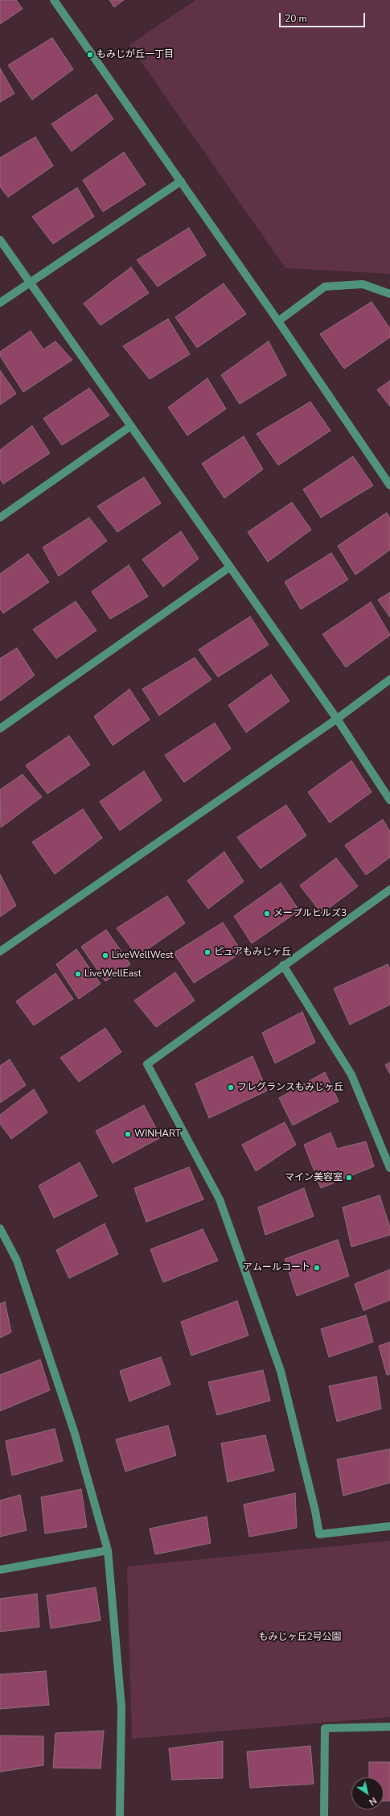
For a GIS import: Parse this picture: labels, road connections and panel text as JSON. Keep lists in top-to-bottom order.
{
  "parks": ["もみじヶ丘2号公園"],
  "places": [
    "もみじが丘一丁目",
    "メープルヒルズ3",
    "ピュアもみじヶ丘",
    "LiveWellWest",
    "LiveWellEast",
    "フレグランスもみじヶ丘",
    "WINHART",
    "マイン美容室",
    "アムールコート"
  ],
  "scale_bar": "20 m",
  "north": "bottom right"
}
